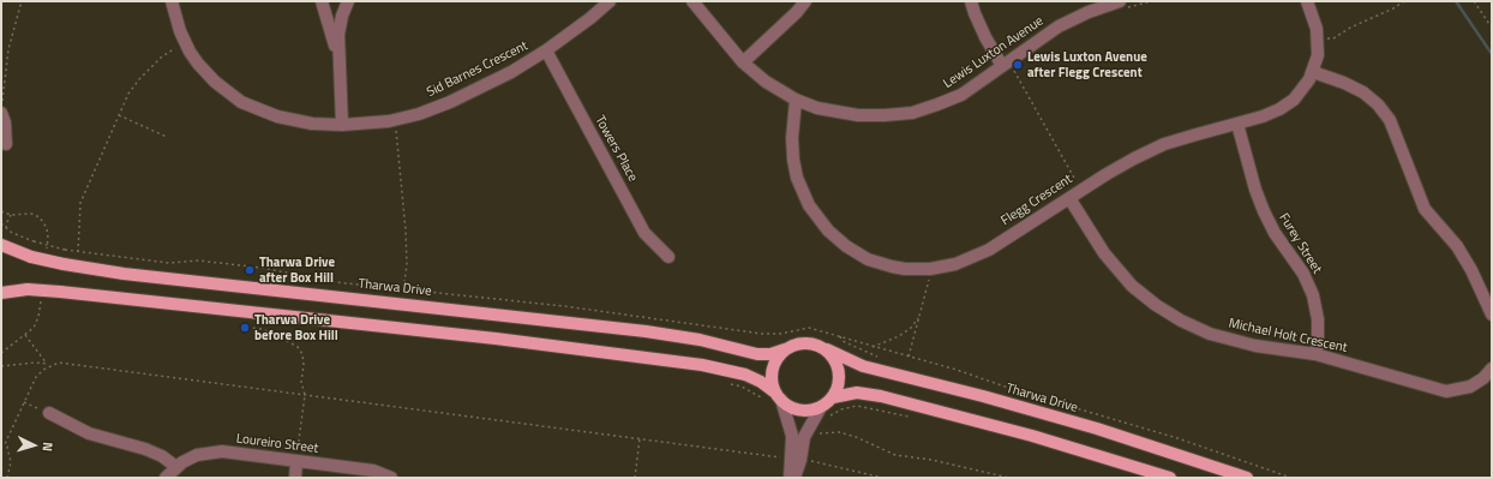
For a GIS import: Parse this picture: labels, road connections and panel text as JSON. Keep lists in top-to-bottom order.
{
  "streets": {
    "main road": ["Tharwa Drive"],
    "street": [
      "Lewis Luxton Avenue",
      "Sid Barnes Crescent",
      "Towers Place",
      "Flegg Crescent",
      "Furey Street",
      "Michael Holt Crescent",
      "Loureiro Street"
    ]
  },
  "crossings": [
    ["Lewis Luxton Avenue", "Flegg Crescent"],
    ["Sid Barnes Crescent", "Towers Place"],
    ["Flegg Crescent", "Furey Street"],
    ["Flegg Crescent", "Michael Holt Crescent"],
    ["Furey Street", "Michael Holt Crescent"]
  ],
  "places": ["Lewis Luxton Avenue after Flegg Crescent", "Tharwa Drive after Box Hill", "Tharwa Drive before Box Hill"],
  "north": "right"
}
